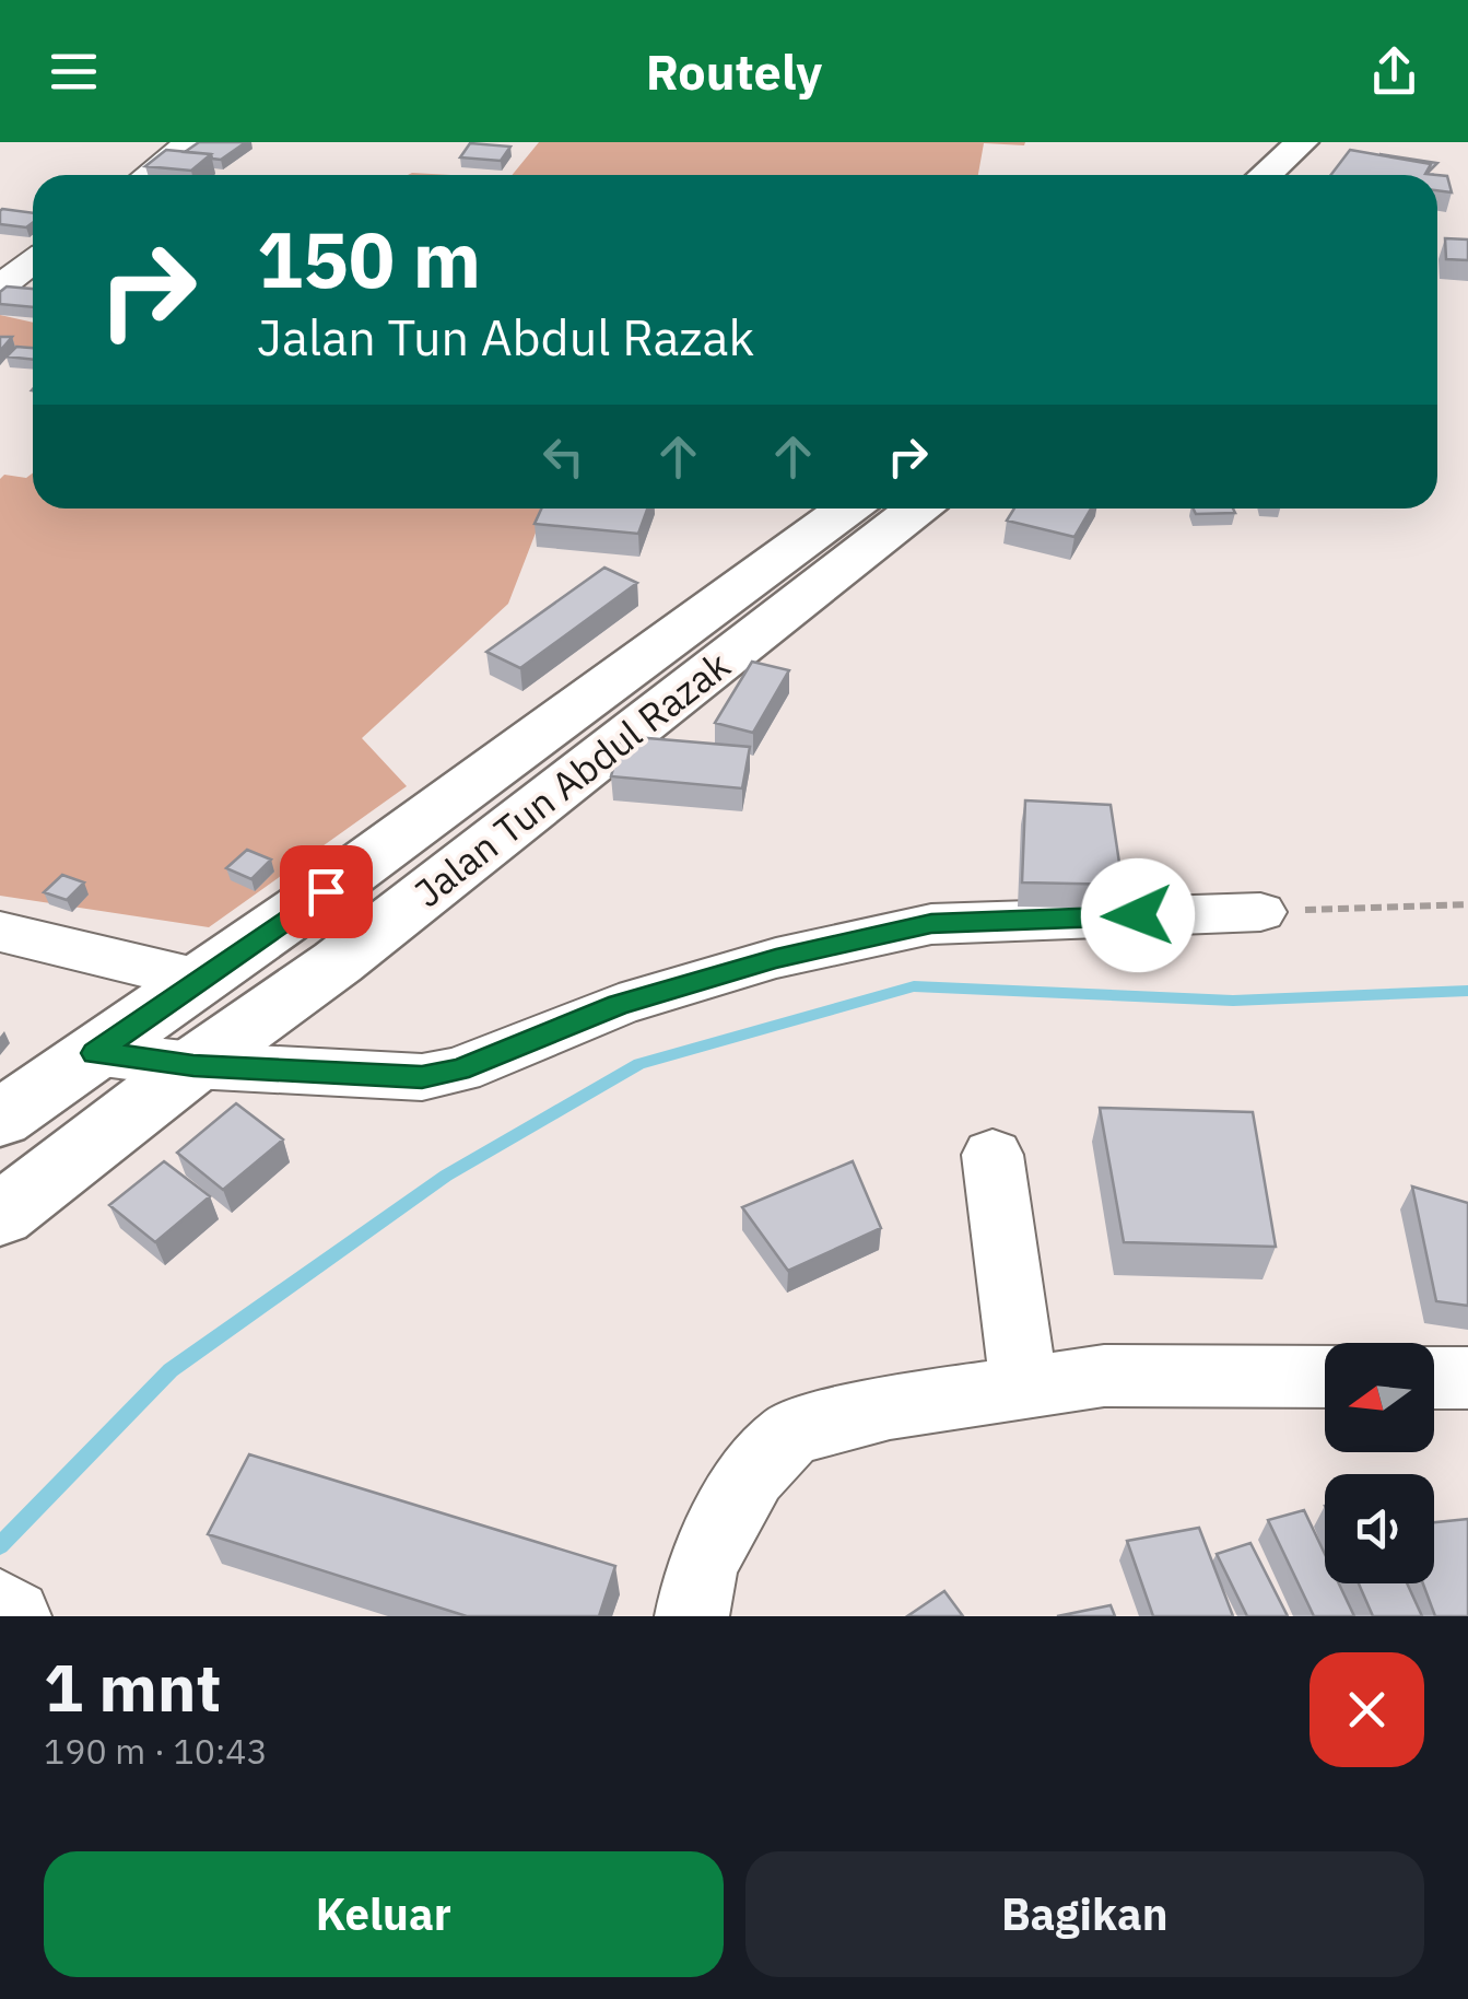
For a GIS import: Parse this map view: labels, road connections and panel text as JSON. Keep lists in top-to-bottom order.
{
  "streets": {
    "main road": ["Jalan Tun Abdul Razak"]
  },
  "north": "left",
  "page": {
    "header": "Routely",
    "turn": ["150 m", "Jalan Tun Abdul Razak"],
    "heading": ["1 mnt", "190 m · 10:43"],
    "buttons": ["Keluar", "Bagikan"]
  }
}
